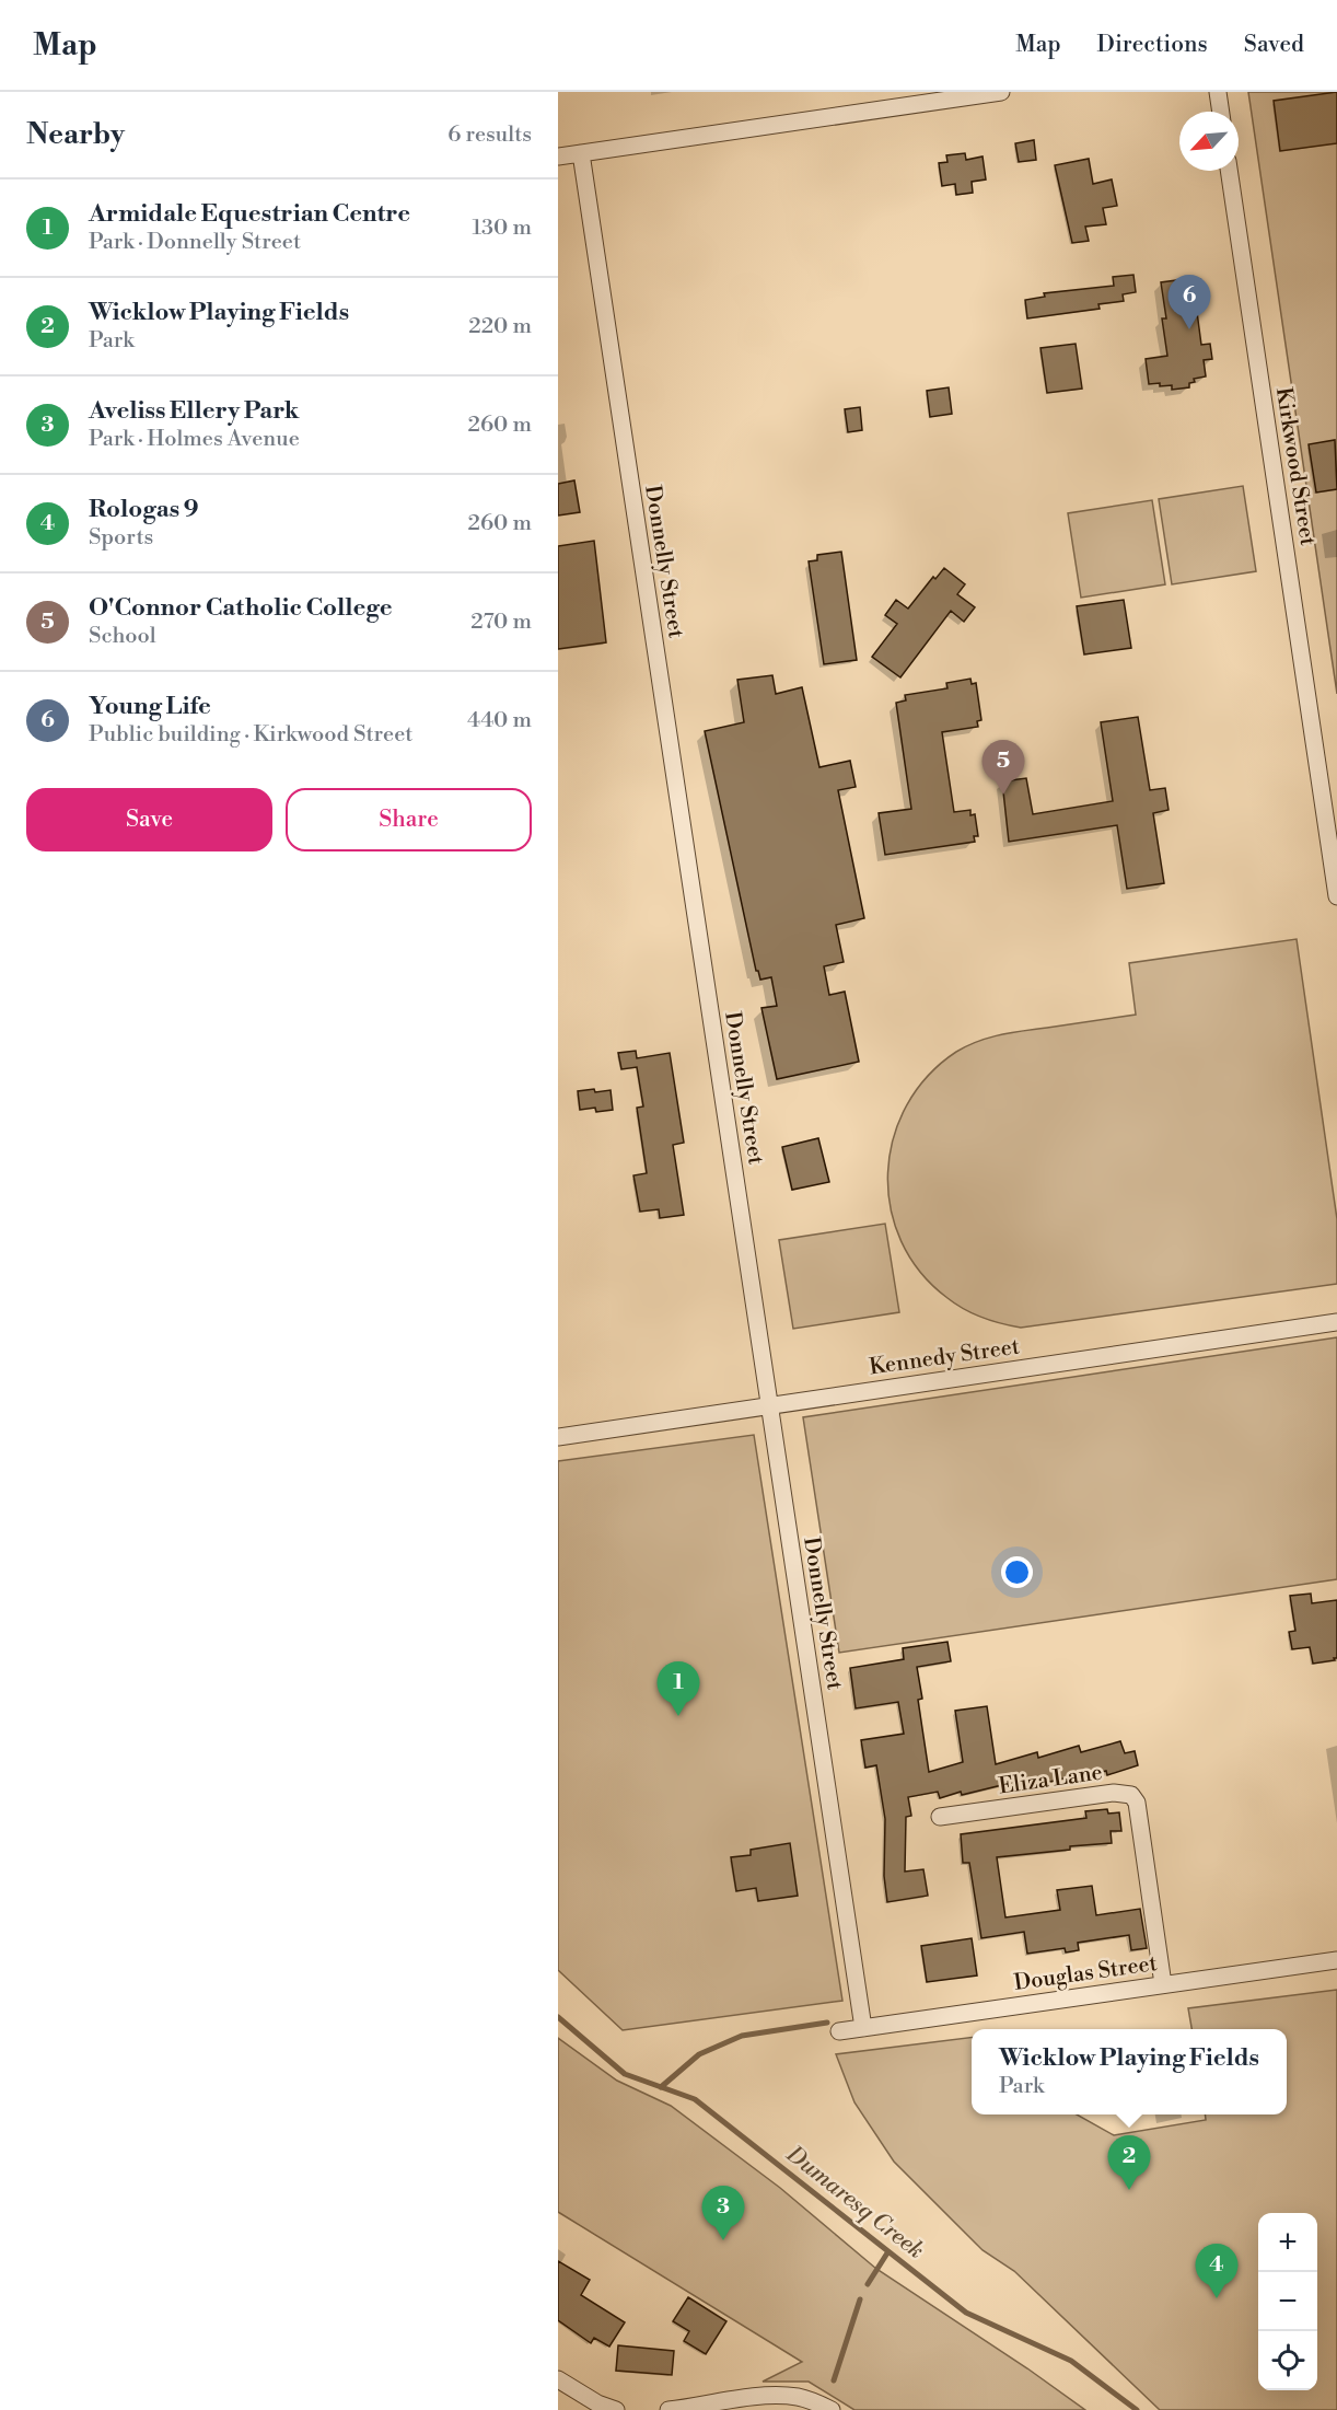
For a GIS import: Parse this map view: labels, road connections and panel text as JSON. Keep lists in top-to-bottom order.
{
  "streets": {
    "street": [
      "Kirkwood Street",
      "Donnelly Street",
      "Kennedy Street",
      "Eliza Lane",
      "Douglas Street"
    ]
  },
  "crossings": [
    ["Donnelly Street", "Kennedy Street"],
    ["Donnelly Street", "Douglas Street"],
    ["Eliza Lane", "Douglas Street"]
  ],
  "water": ["Dumaresq Creek"],
  "north": "bottom left",
  "page": {
    "header": "Map",
    "nav": ["Map", "Directions", "Saved"],
    "heading": ["Nearby", "6 results"],
    "list": [
      {
        "mark": "1",
        "name": "Armidale Equestrian Centre",
        "note": "Park · Donnelly Street",
        "value": "130 m"
      },
      {
        "mark": "2",
        "name": "Wicklow Playing Fields",
        "note": "Park",
        "value": "220 m"
      },
      {
        "mark": "3",
        "name": "Aveliss Ellery Park",
        "note": "Park · Holmes Avenue",
        "value": "260 m"
      },
      {
        "mark": "4",
        "name": "Rologas 9",
        "note": "Sports",
        "value": "260 m"
      },
      {
        "mark": "5",
        "name": "O'Connor Catholic College",
        "note": "School",
        "value": "270 m"
      },
      {
        "mark": "6",
        "name": "Young Life",
        "note": "Public building · Kirkwood Street",
        "value": "440 m"
      }
    ],
    "pins": [
      "6",
      "5",
      "1",
      "2",
      "3",
      "4"
    ],
    "buttons": ["Save", "Share"],
    "popup": ["Wicklow Playing Fields", "Park"],
    "map_buttons": ["+", "−"]
  }
}
